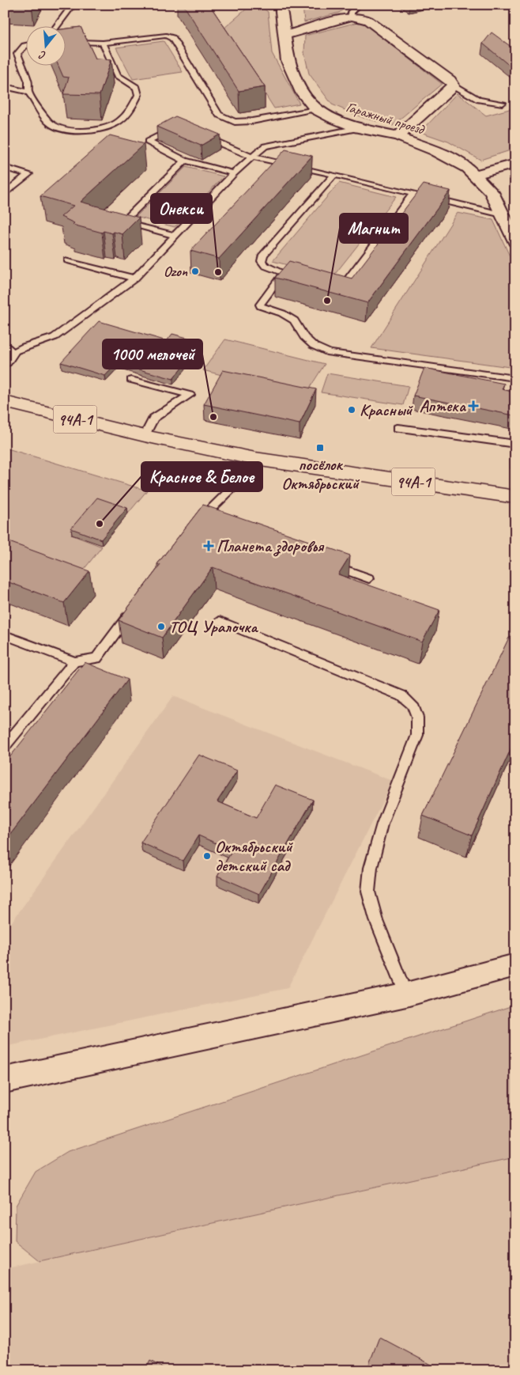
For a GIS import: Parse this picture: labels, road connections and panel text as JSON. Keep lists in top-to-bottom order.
{
  "streets": {
    "main road": ["94А-1"],
    "street": ["Гаражный проезд"]
  },
  "places": {
    "other": [
      "Ozon",
      "Онекси",
      "Магнит",
      "Красный",
      "1000 мелочей",
      "Красное & Белое",
      "ТОЦ Уралочка",
      "Октябрьский детский сад"
    ],
    "health": ["Аптека", "Планета здоровья"],
    "transit": ["посёлок Октябрьский"]
  },
  "north": "bottom"
}
